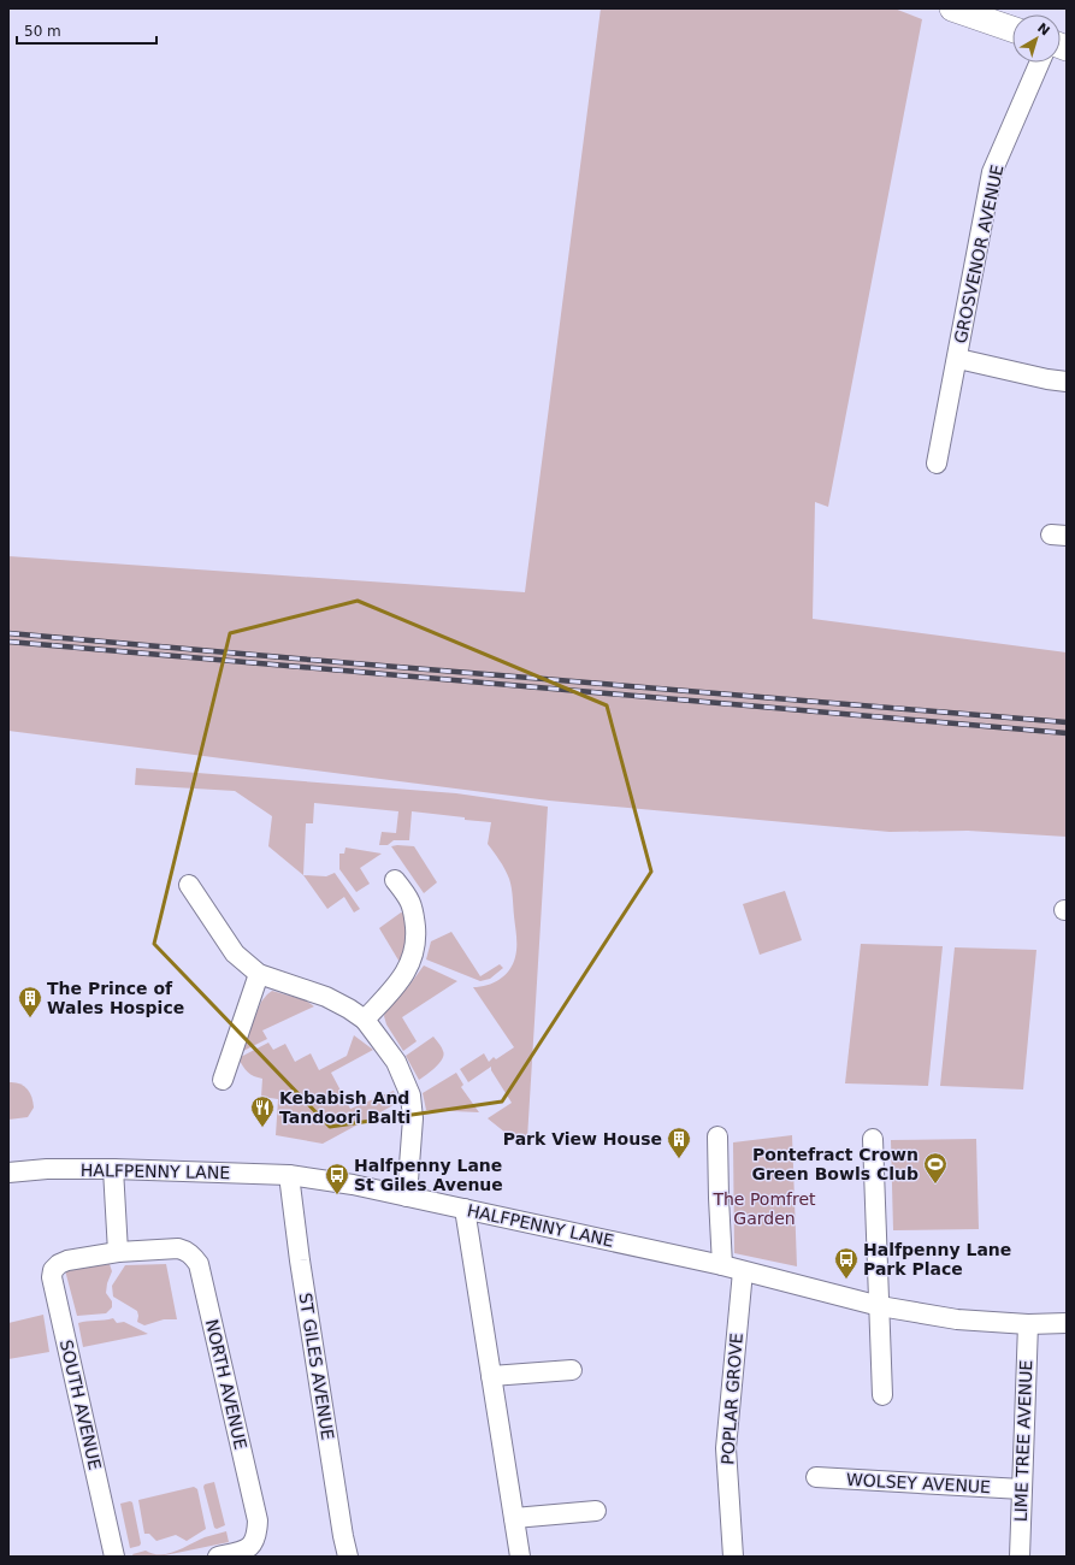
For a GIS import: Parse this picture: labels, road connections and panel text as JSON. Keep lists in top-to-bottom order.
{
  "streets": {
    "street": [
      "GROSVENOR AVENUE",
      "HALFPENNY LANE",
      "ST GILES AVENUE",
      "NORTH AVENUE",
      "POPLAR GROVE",
      "SOUTH AVENUE",
      "LIME TREE AVENUE",
      "WOLSEY AVENUE"
    ]
  },
  "crossings": [
    ["HALFPENNY LANE", "ST GILES AVENUE"],
    ["HALFPENNY LANE", "POPLAR GROVE"],
    ["HALFPENNY LANE", "LIME TREE AVENUE"],
    ["NORTH AVENUE", "SOUTH AVENUE"],
    ["LIME TREE AVENUE", "WOLSEY AVENUE"]
  ],
  "parks": ["The Pomfret Garden"],
  "places": {
    "building": ["The Prince of Wales Hospice", "Park View House"],
    "restaurant": ["Kebabish And Tandoori Balti"],
    "sports": ["Pontefract Crown Green Bowls Club"],
    "bus stop": ["Halfpenny Lane St Giles Avenue", "Halfpenny Lane Park Place"]
  },
  "scale_bar": "50 m",
  "north": "top right"
}
